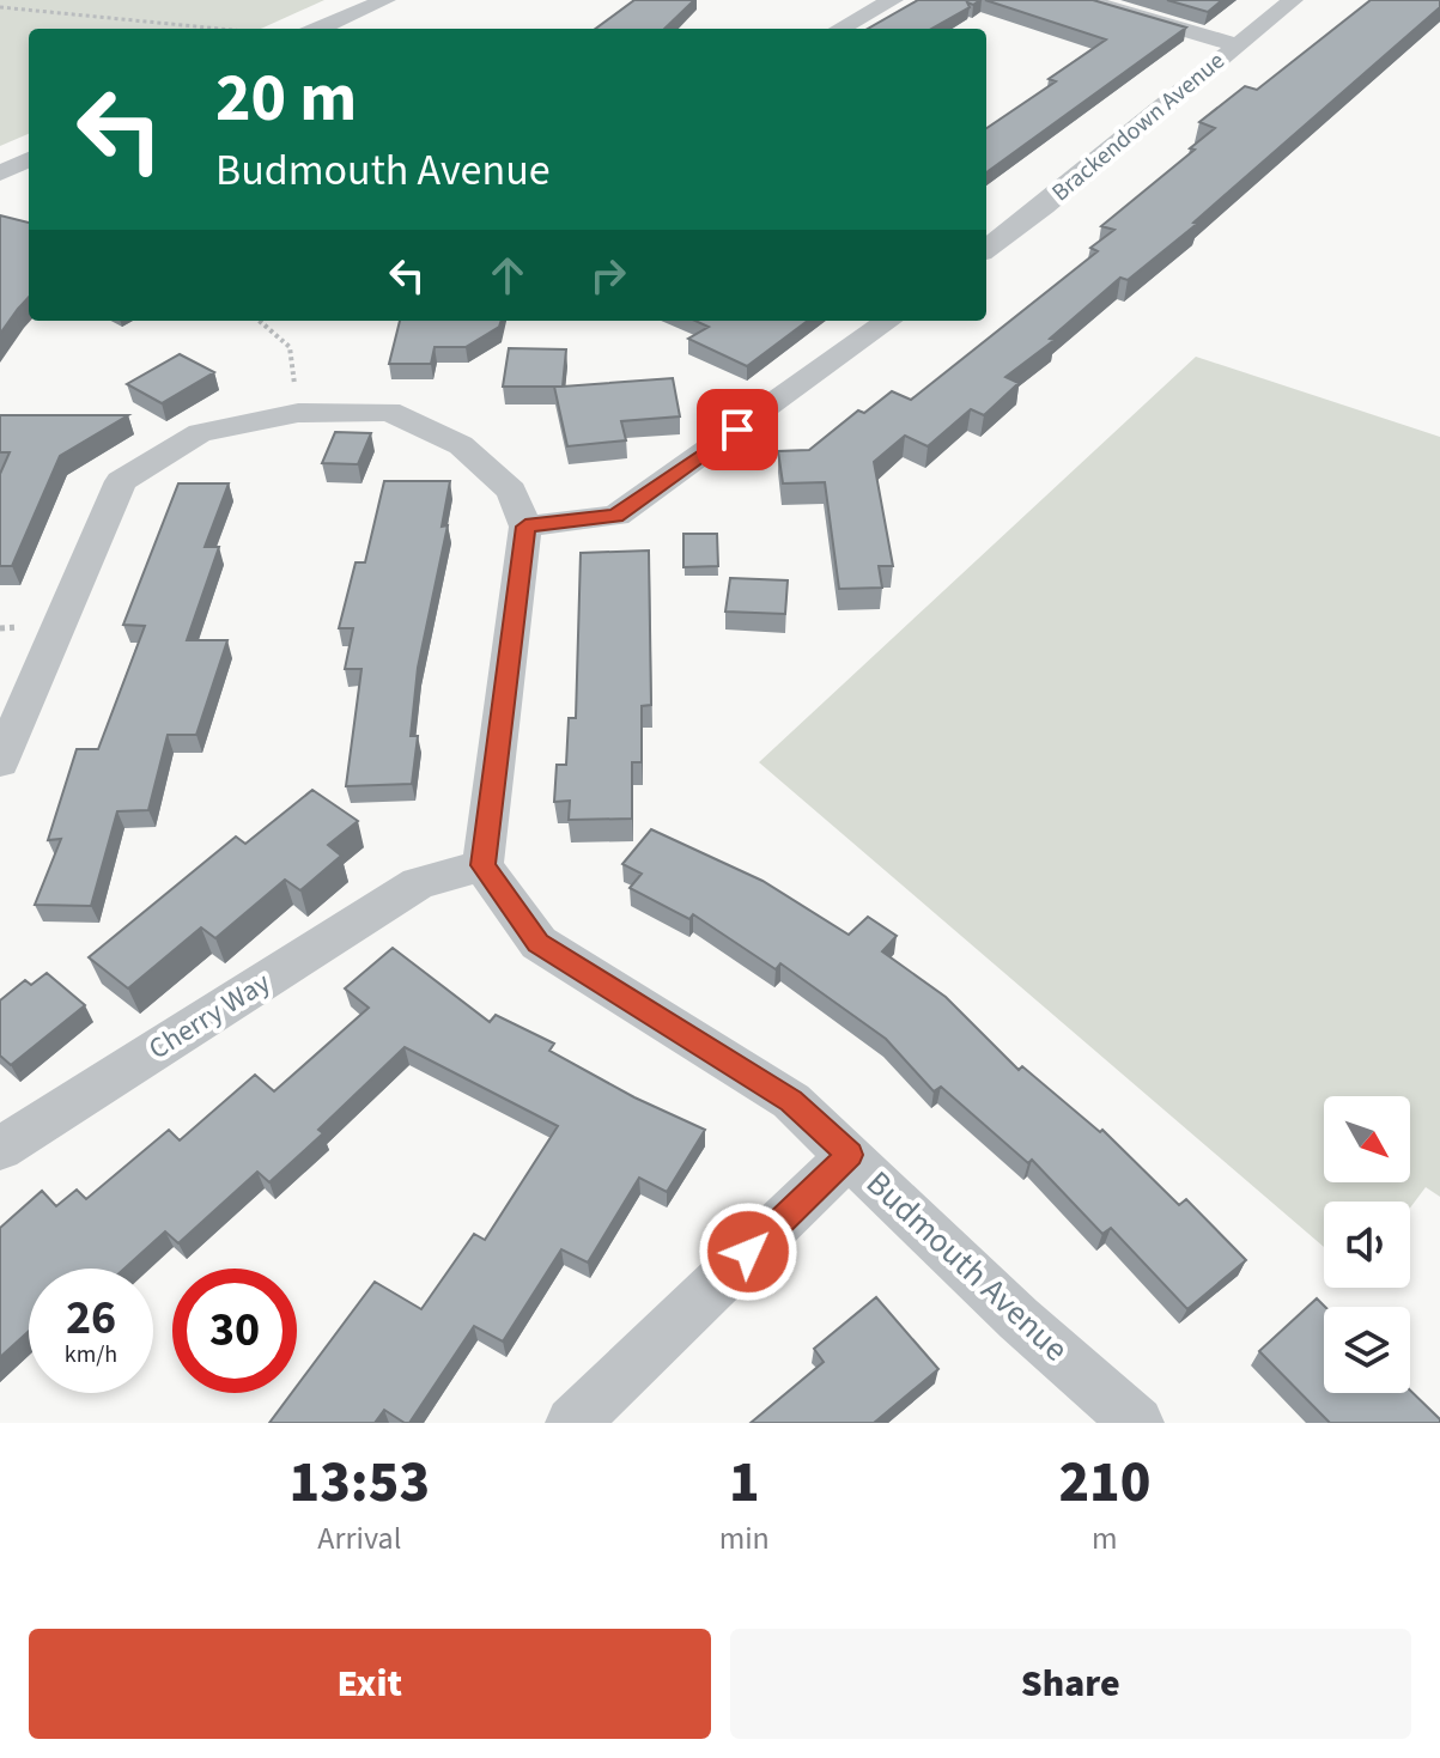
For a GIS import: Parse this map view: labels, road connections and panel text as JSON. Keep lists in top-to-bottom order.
{
  "streets": {
    "street": ["Brackendown Avenue", "Cherry Way", "Budmouth Avenue"]
  },
  "crossings": [
    ["Cherry Way", "Budmouth Avenue"]
  ],
  "north": "bottom right",
  "page": {
    "turn": ["20 m", "Budmouth Avenue"],
    "speed": "26 km/h",
    "limit": "30",
    "eta": [
      "13:53",
      "Arrival",
      "1",
      "min",
      "210",
      "m"
    ],
    "buttons": ["Exit", "Share"]
  }
}
